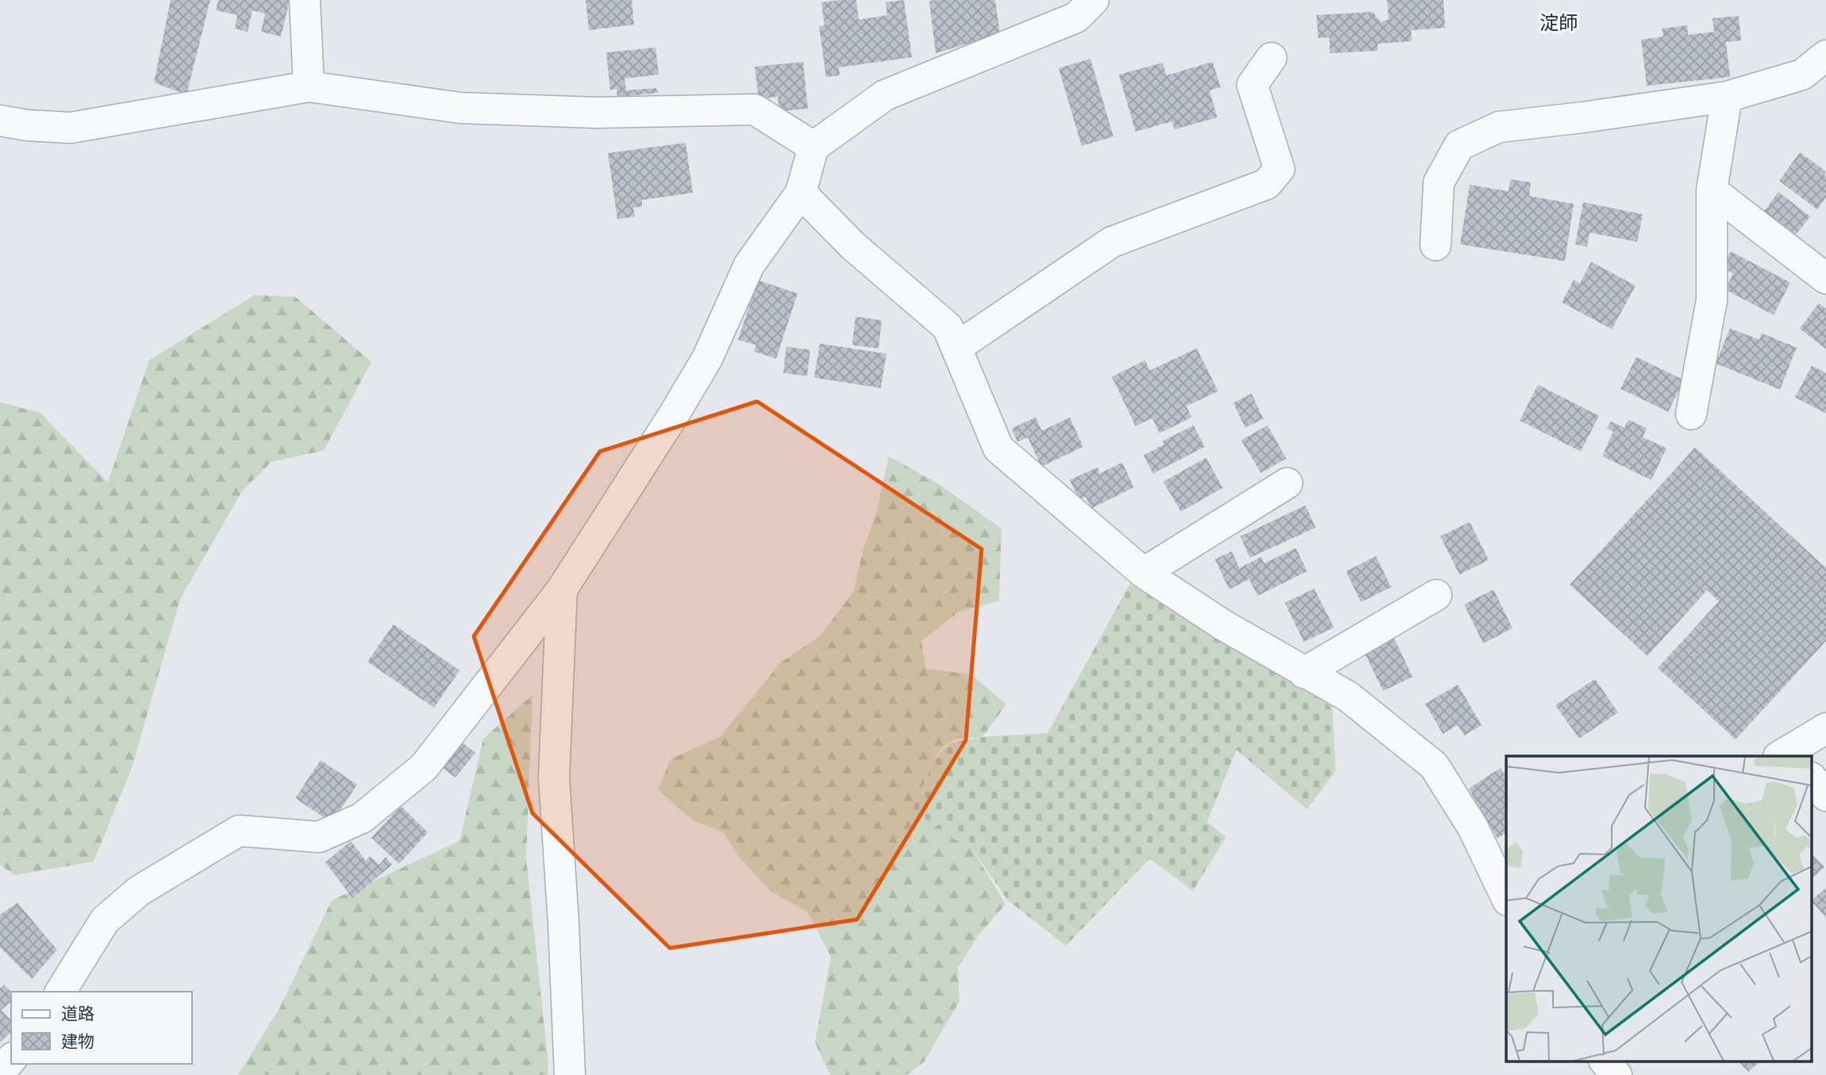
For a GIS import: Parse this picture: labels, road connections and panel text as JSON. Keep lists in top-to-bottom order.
{
  "districts": ["淀師"],
  "legend": ["道路", "建物"]
}
